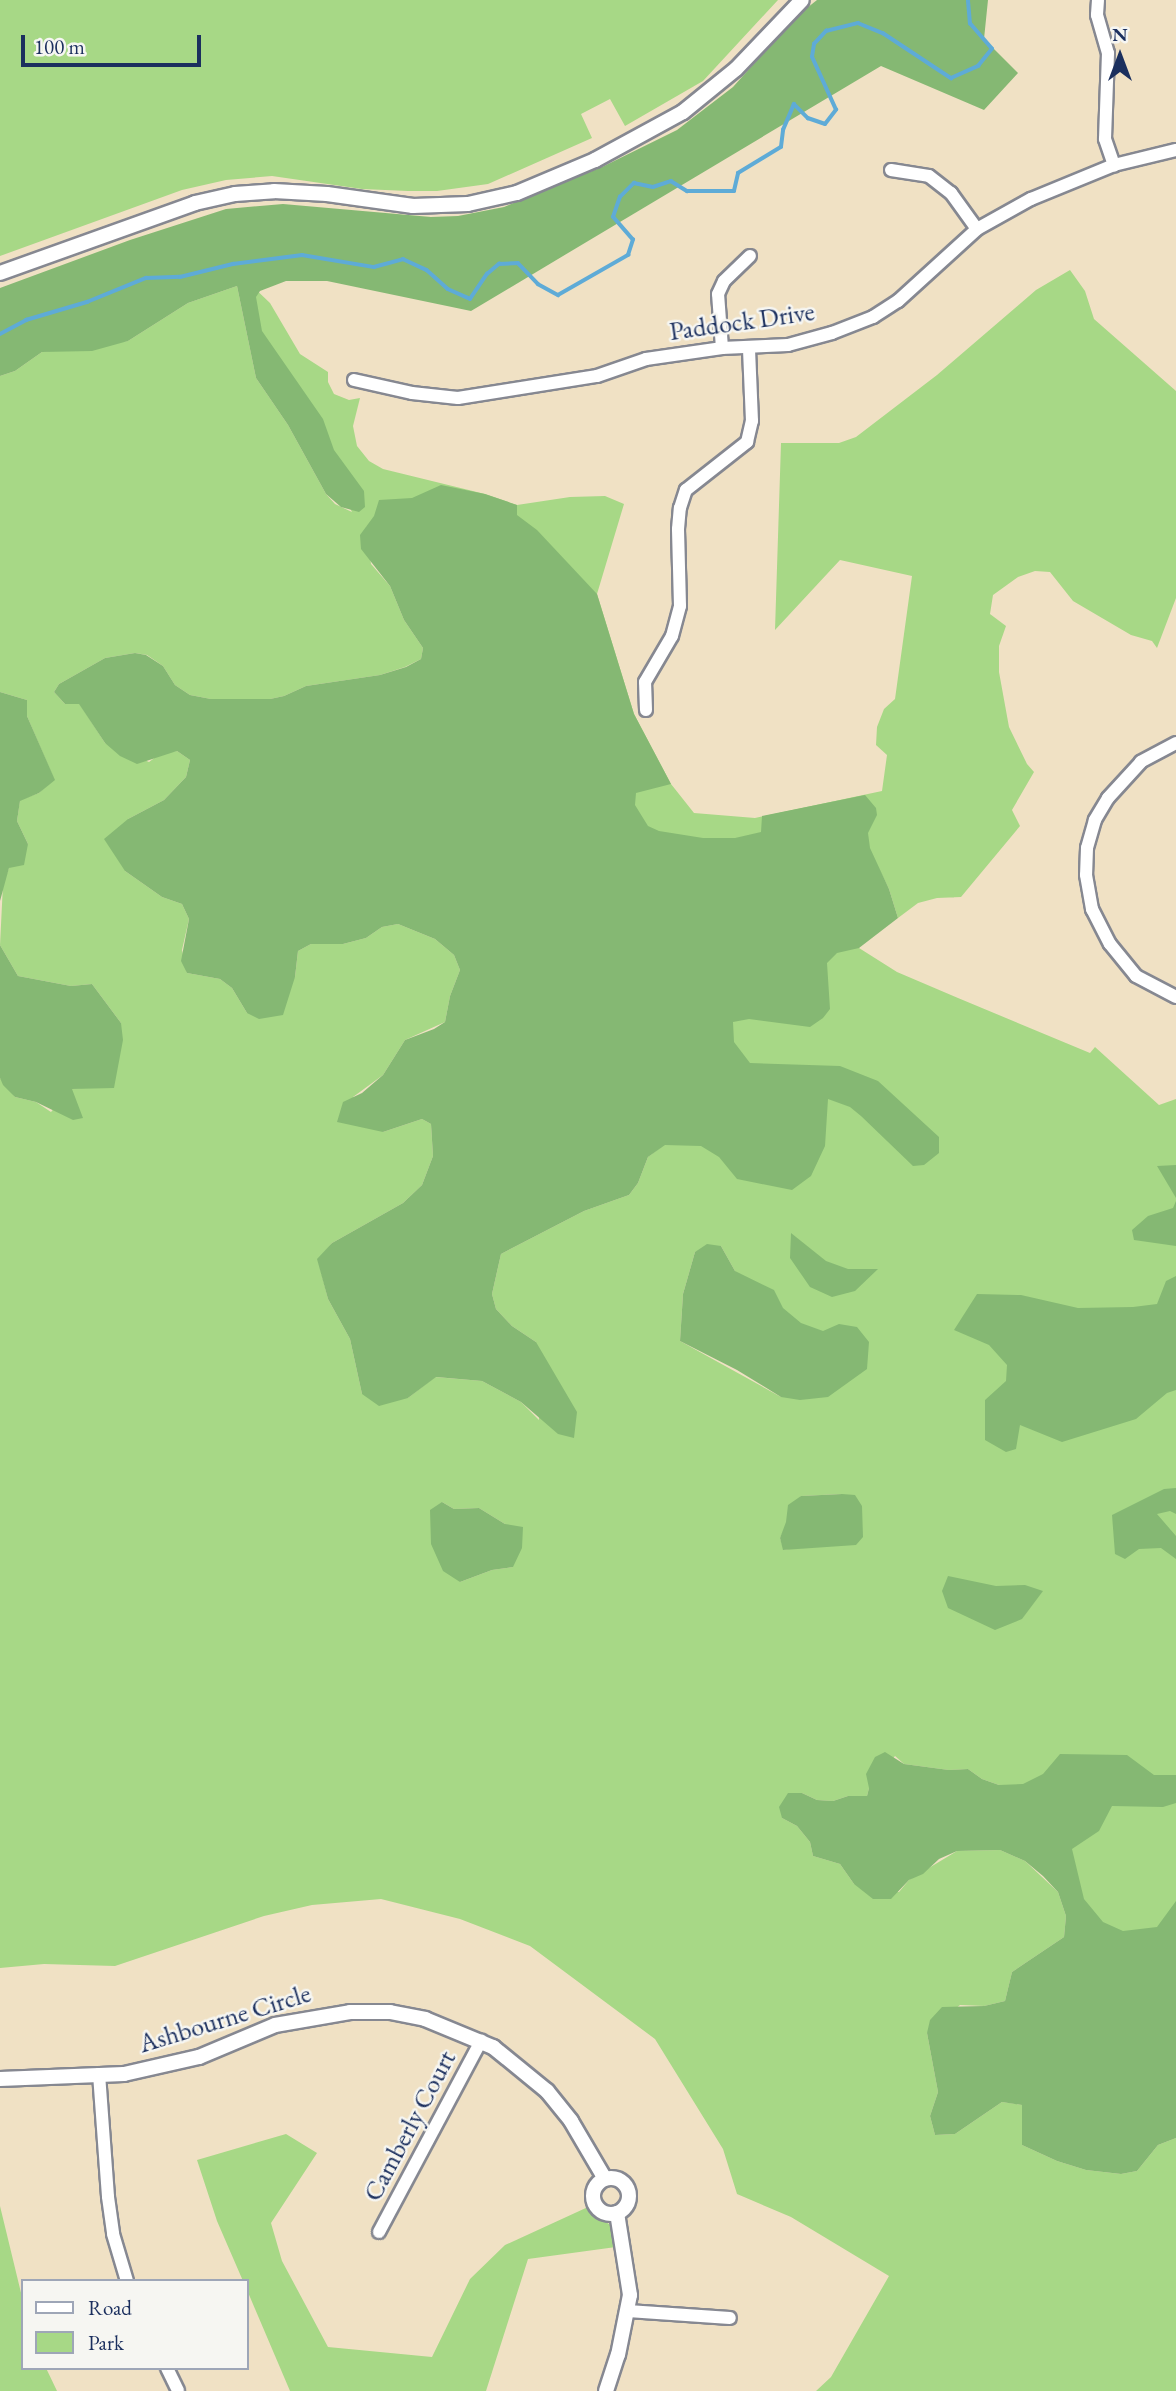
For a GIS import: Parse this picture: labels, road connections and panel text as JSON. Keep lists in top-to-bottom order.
{
  "streets": {
    "street": ["Paddock Drive", "Ashbourne Circle", "Camberly Court"]
  },
  "crossings": [
    ["Ashbourne Circle", "Camberly Court"]
  ],
  "legend": ["Road", "Park"],
  "scale_bar": "100 m",
  "north": "top"
}
